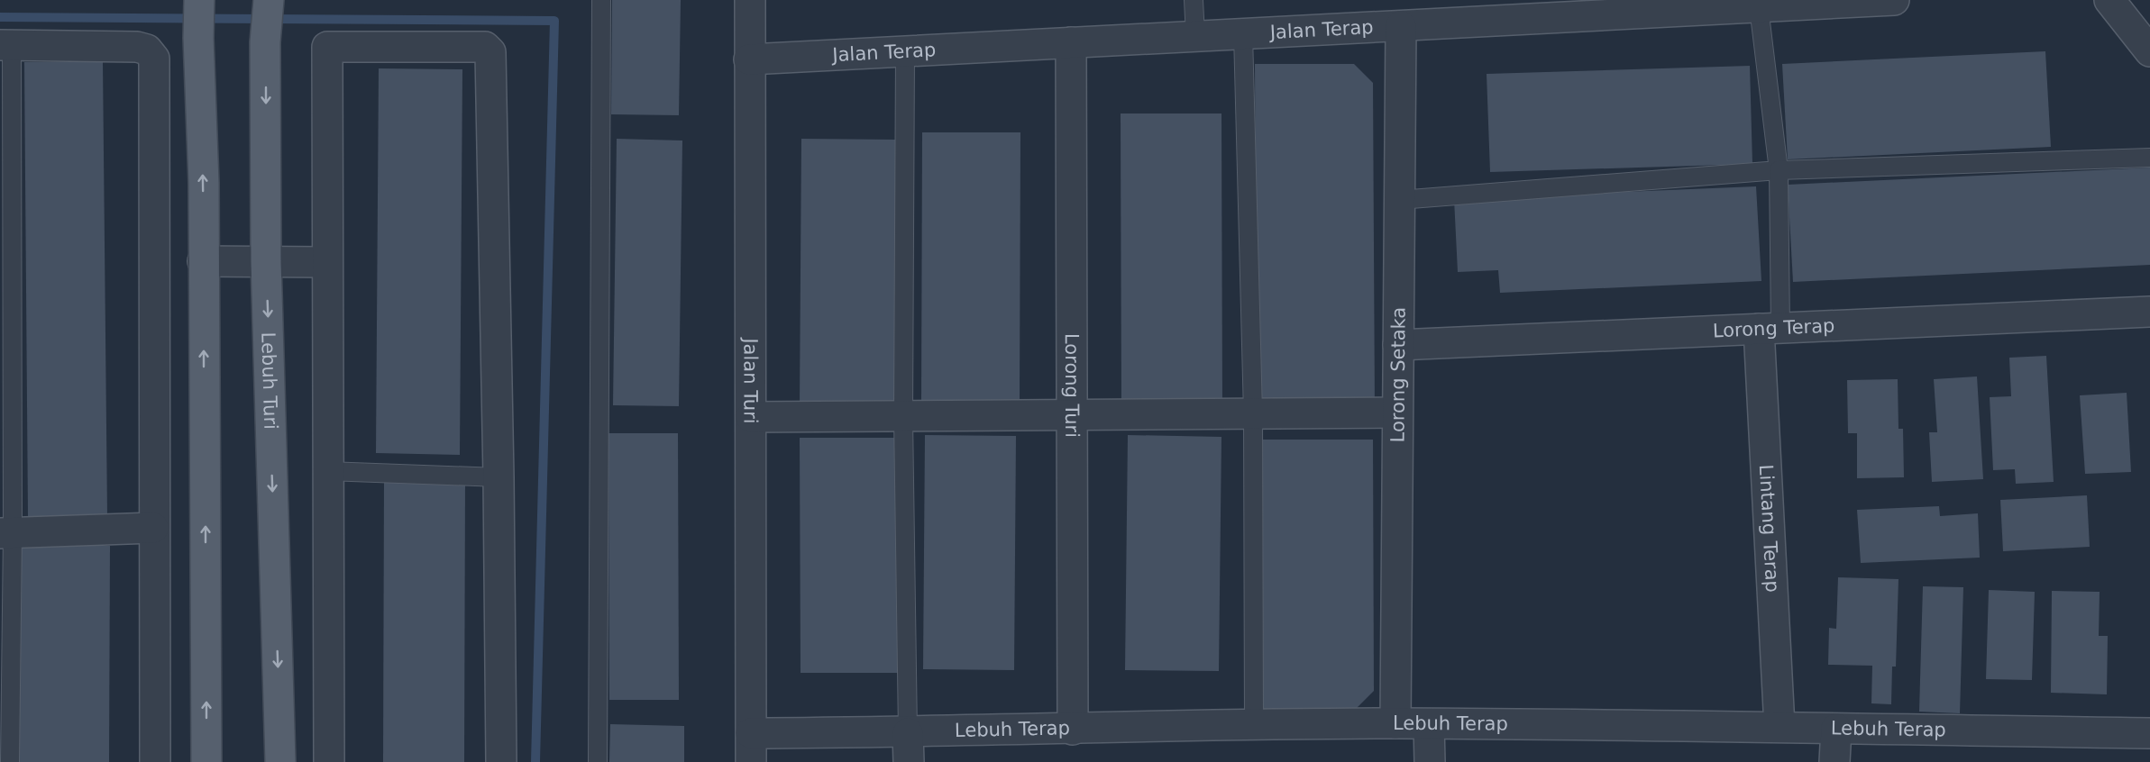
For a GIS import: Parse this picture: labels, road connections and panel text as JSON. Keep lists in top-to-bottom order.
{
  "streets": {
    "main road": ["Lebuh Turi"],
    "street": [
      "Jalan Terap",
      "Lorong Terap",
      "Lorong Setaka",
      "Jalan Turi",
      "Lorong Turi",
      "Lintang Terap",
      "Lebuh Terap"
    ]
  },
  "crossings": [
    ["Jalan Terap", "Lorong Setaka"],
    ["Jalan Terap", "Jalan Turi"],
    ["Jalan Terap", "Lorong Turi"],
    ["Lorong Terap", "Lorong Setaka"],
    ["Lorong Terap", "Lintang Terap"],
    ["Lorong Setaka", "Lebuh Terap"],
    ["Jalan Turi", "Lebuh Terap"],
    ["Lorong Turi", "Lebuh Terap"],
    ["Lintang Terap", "Lebuh Terap"]
  ]
}
